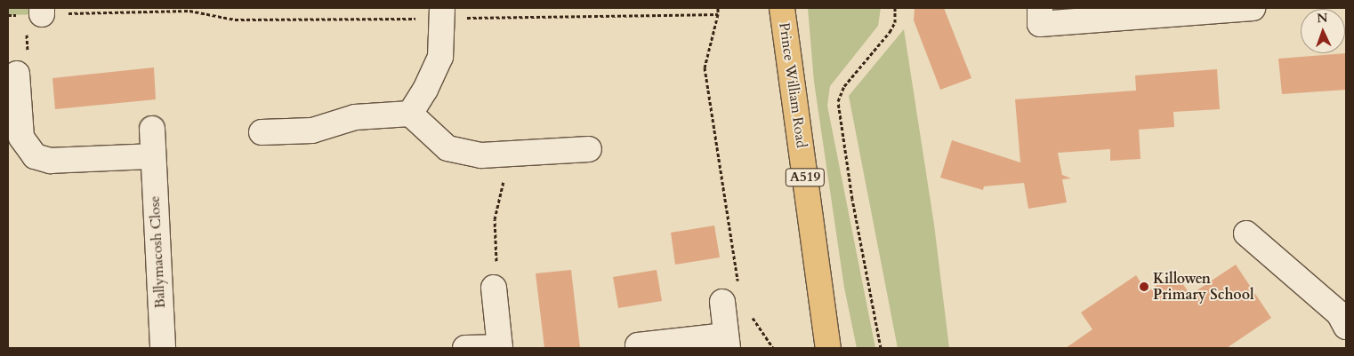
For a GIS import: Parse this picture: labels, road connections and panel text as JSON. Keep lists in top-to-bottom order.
{
  "streets": {
    "main road": ["Prince William Road", "A519"],
    "street": ["Ballymacosh Close"]
  },
  "places": ["Killowen Primary School"],
  "north": "top"
}
